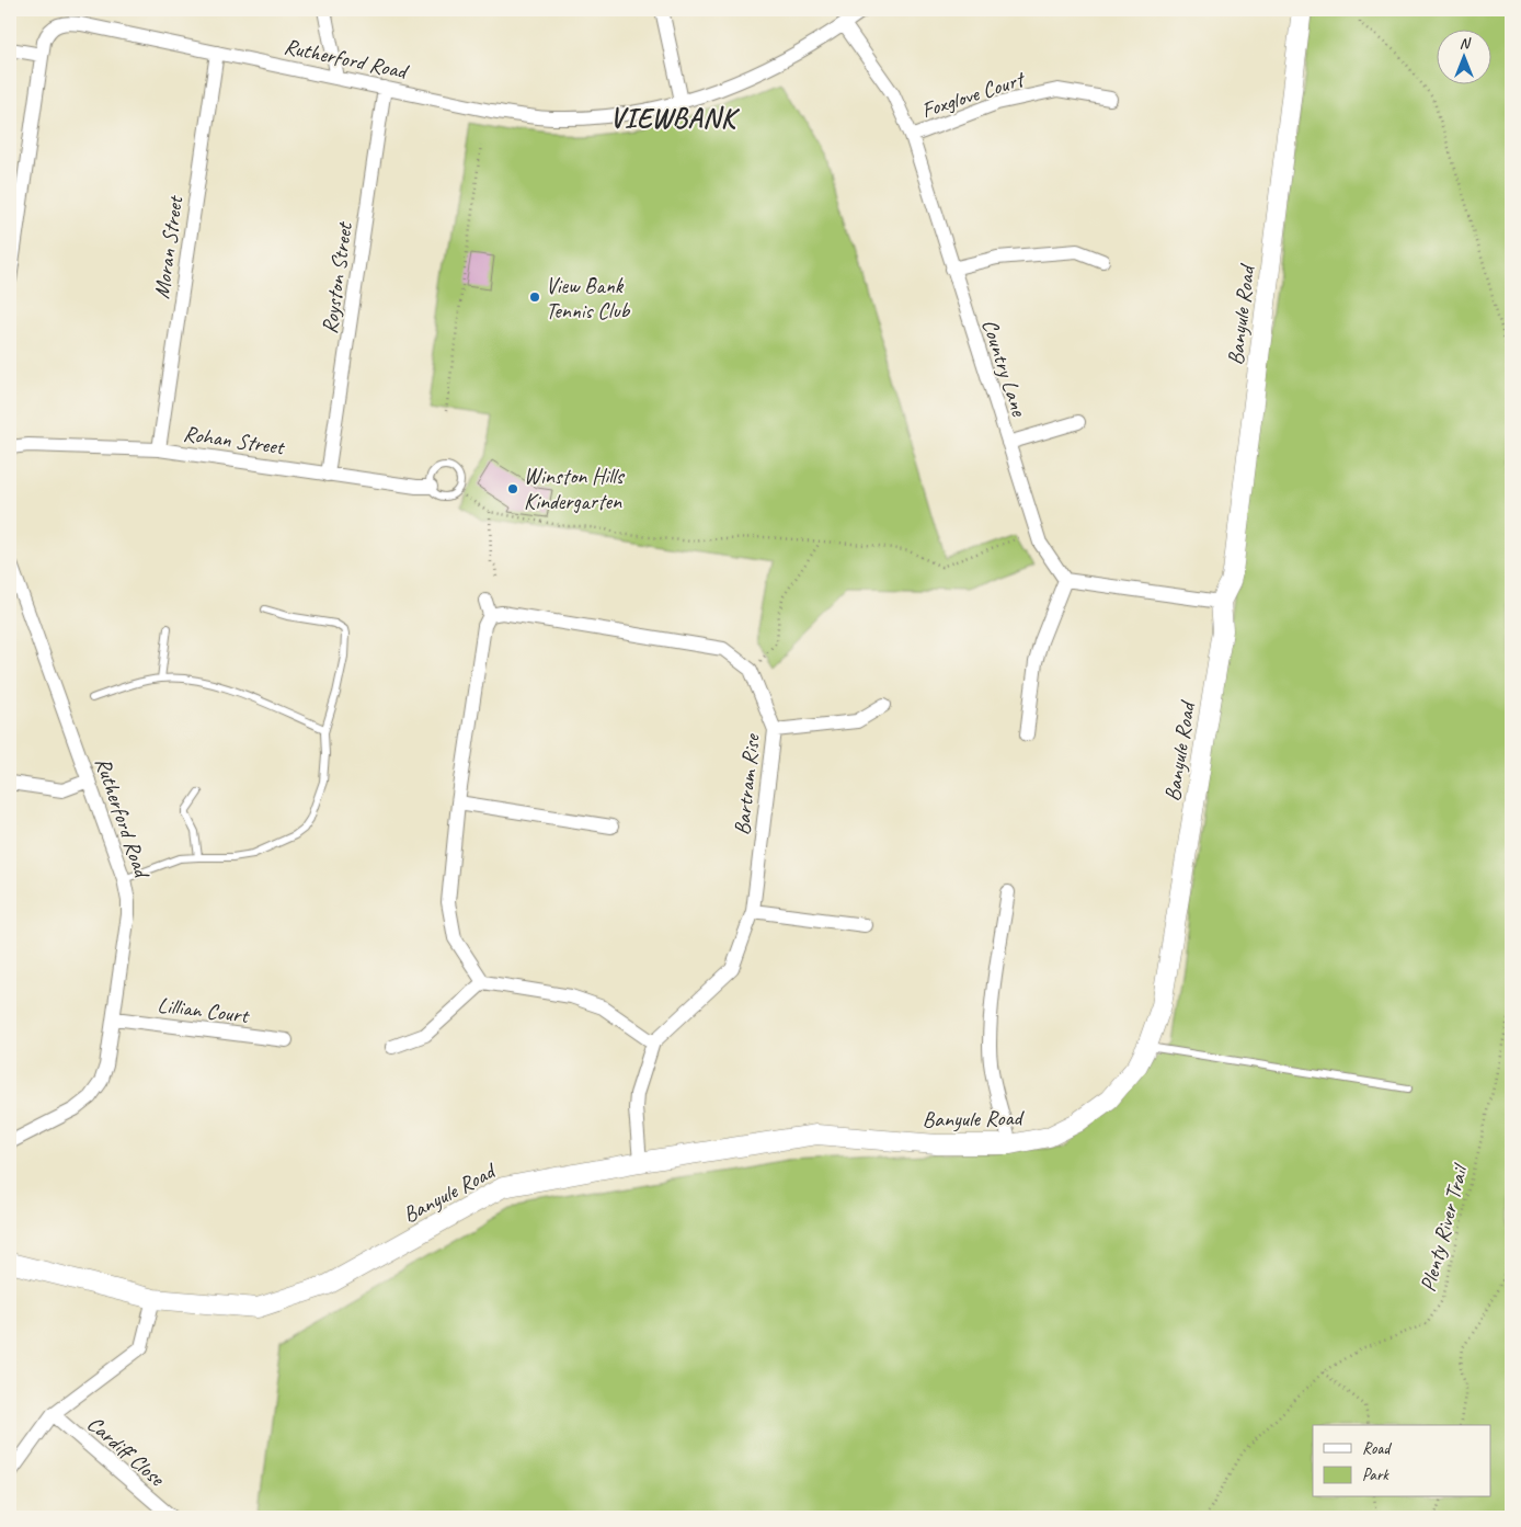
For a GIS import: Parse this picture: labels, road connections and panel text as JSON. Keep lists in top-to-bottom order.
{
  "streets": {
    "street": [
      "Rutherford Road",
      "Foxglove Court",
      "Moran Street",
      "Royston Street",
      "Banyule Road",
      "Country Lane",
      "Rohan Street",
      "Bartram Rise",
      "Lillian Court",
      "Cardiff Close"
    ],
    "path": ["Plenty River Trail"]
  },
  "crossings": [
    ["Rutherford Road", "Moran Street"],
    ["Rutherford Road", "Royston Street"],
    ["Rutherford Road", "Country Lane"],
    ["Rutherford Road", "Lillian Court"],
    ["Foxglove Court", "Country Lane"],
    ["Moran Street", "Rohan Street"],
    ["Royston Street", "Rohan Street"],
    ["Banyule Road", "Bartram Rise"]
  ],
  "districts": ["VIEWBANK"],
  "places": ["View Bank Tennis Club", "Winston Hills Kindergarten"],
  "legend": ["Road", "Park"],
  "north": "top"
}
